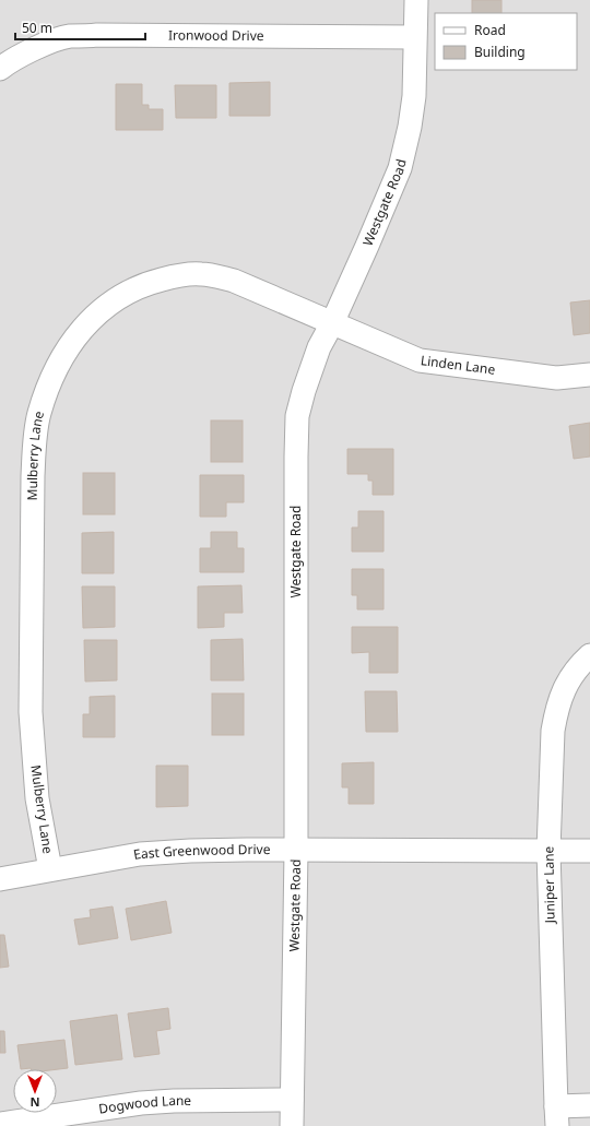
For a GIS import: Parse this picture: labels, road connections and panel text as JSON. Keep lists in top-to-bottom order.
{
  "streets": {
    "street": [
      "Ironwood Drive",
      "Westgate Road",
      "Linden Lane",
      "Mulberry Lane",
      "East Greenwood Drive",
      "Juniper Lane",
      "Dogwood Lane"
    ]
  },
  "crossings": [
    ["Ironwood Drive", "Westgate Road"],
    ["Westgate Road", "Linden Lane"],
    ["Westgate Road", "Mulberry Lane"],
    ["Westgate Road", "East Greenwood Drive"],
    ["Westgate Road", "Dogwood Lane"],
    ["Linden Lane", "Mulberry Lane"],
    ["Mulberry Lane", "East Greenwood Drive"],
    ["East Greenwood Drive", "Juniper Lane"]
  ],
  "legend": ["Road", "Building"],
  "scale_bar": "50 m",
  "north": "bottom"
}
